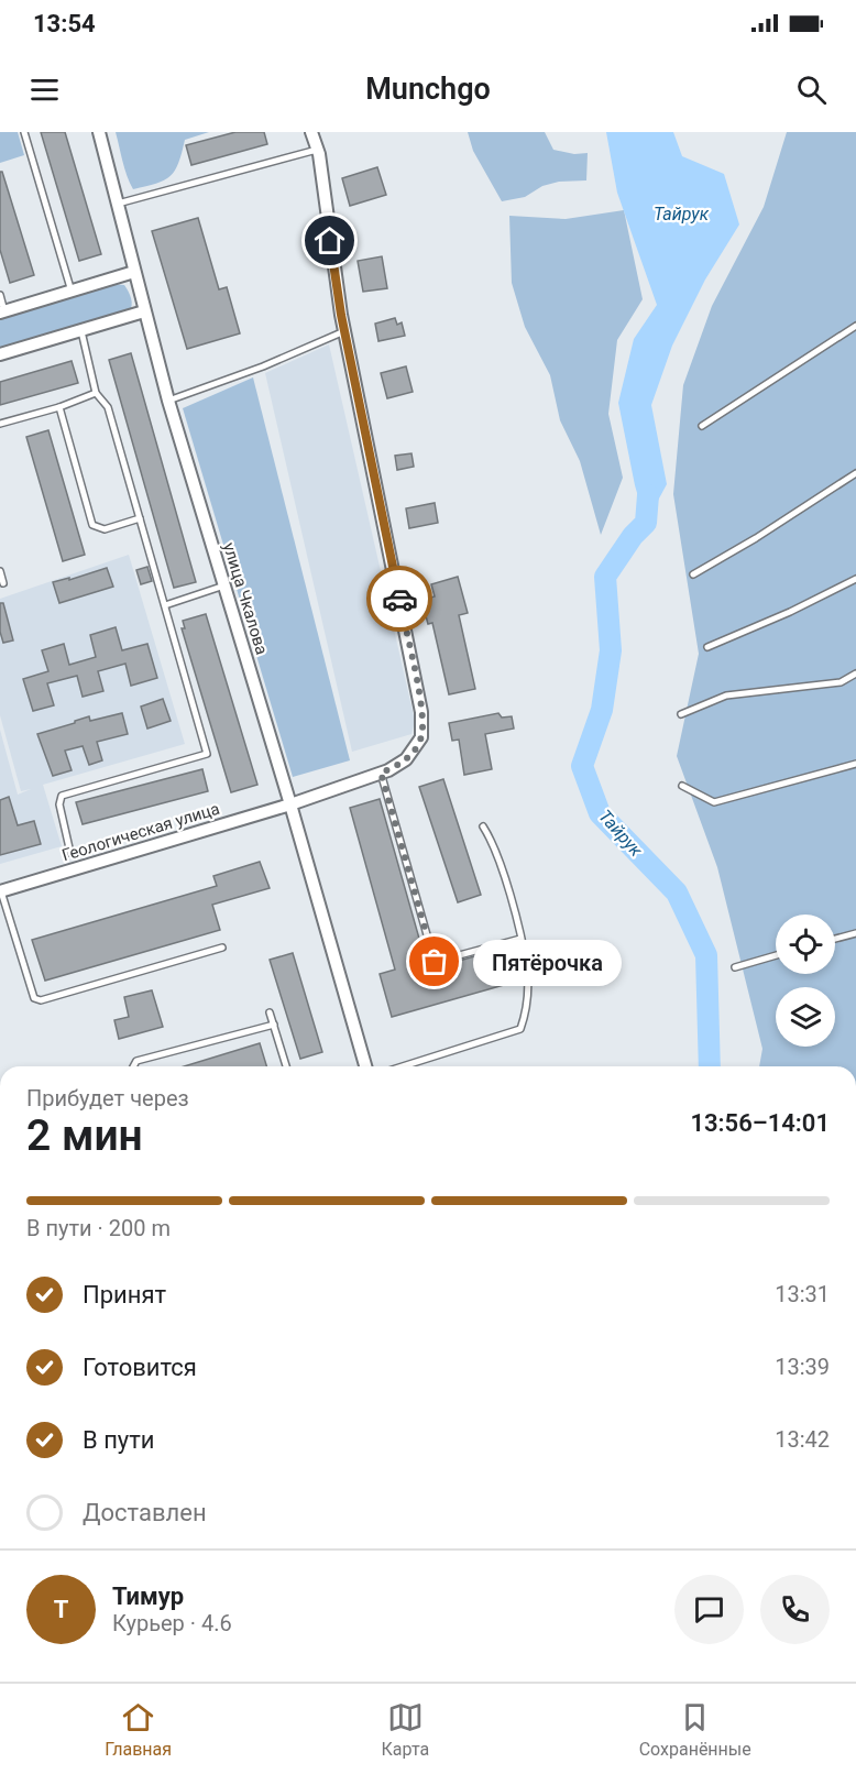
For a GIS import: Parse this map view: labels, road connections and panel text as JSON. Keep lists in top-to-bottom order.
{
  "streets": {
    "street": ["улица Чкалова", "Геологическая улица"]
  },
  "crossings": [
    ["улица Чкалова", "Геологическая улица"]
  ],
  "water": ["Тайрук"],
  "places": ["Пятёрочка"],
  "page": {
    "status": "13:54",
    "header": "Munchgo",
    "bubble": "Пятёрочка",
    "heading": ["2 мин", "Прибудет через", "13:56–14:01"],
    "panel": ["Тимур", "Курьер · 4.6"],
    "bar": "В пути · 200 m",
    "list": [
      ["Принят", "13:31"],
      ["Готовится", "13:39"],
      ["В пути", "13:42"],
      "Доставлен"
    ],
    "round": "Т",
    "tabs": ["Главная", "Карта", "Сохранённые"]
  }
}
